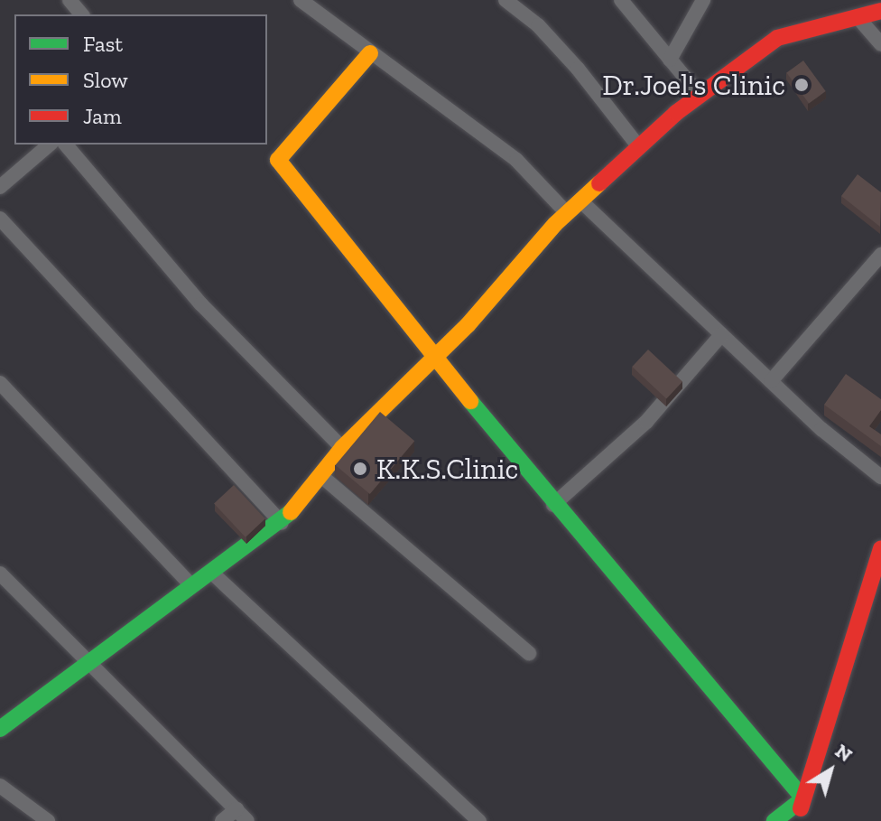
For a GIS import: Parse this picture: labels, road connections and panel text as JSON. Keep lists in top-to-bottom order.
{
  "places": ["Dr.Joel's Clinic", "K.K.S.Clinic"],
  "legend": ["Fast", "Slow", "Jam"],
  "north": "top right"
}
